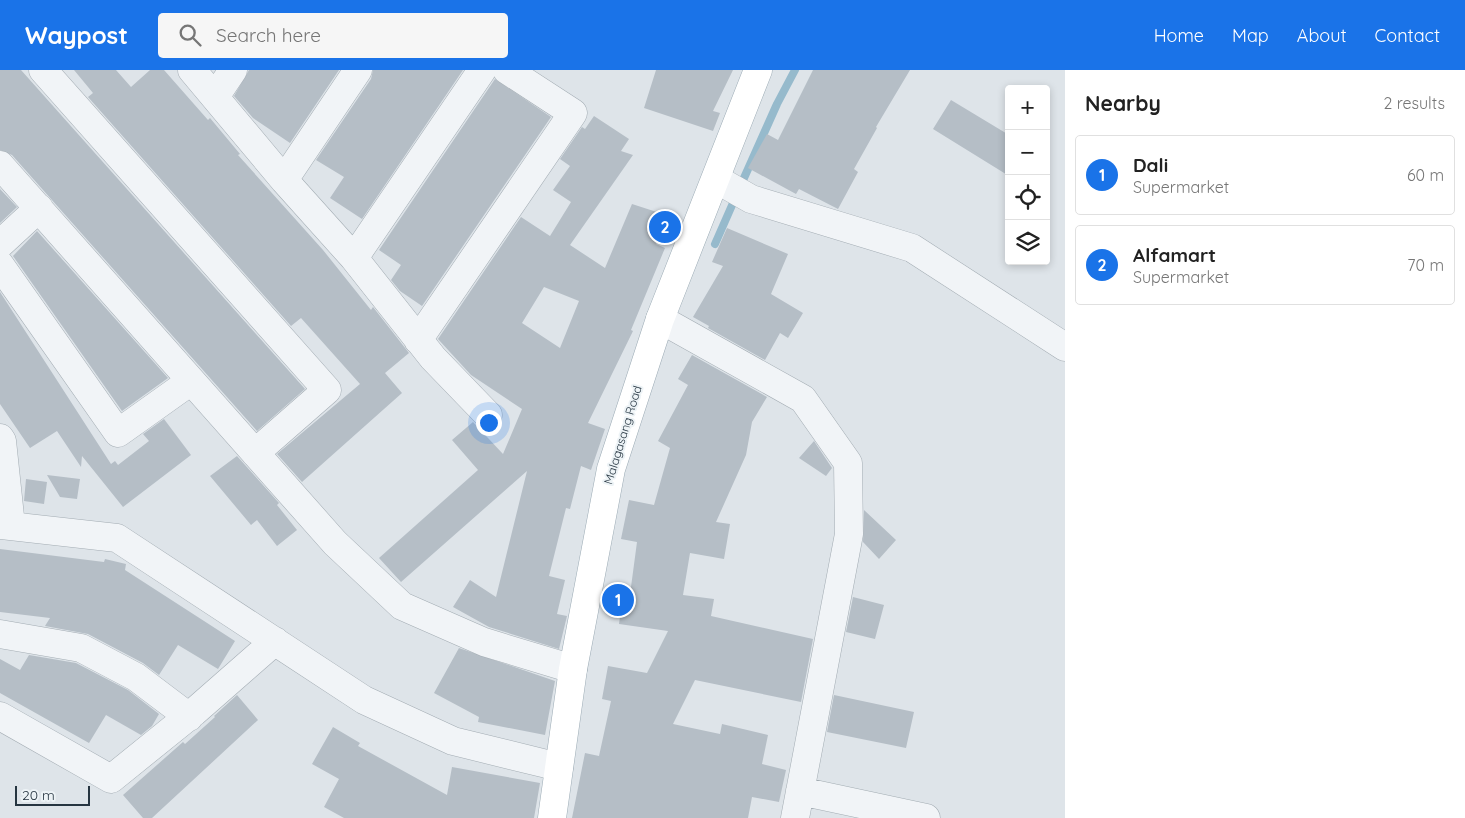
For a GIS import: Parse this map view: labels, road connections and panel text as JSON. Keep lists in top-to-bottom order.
{
  "streets": {
    "main road": ["Malagasang Road"]
  },
  "scale_bar": "20 m",
  "page": {
    "header": "Waypost",
    "search": "Search here",
    "nav": [
      "Home",
      "Map",
      "About",
      "Contact"
    ],
    "heading": ["Nearby", "2 results"],
    "map_buttons": ["+", "−"],
    "list": [
      {
        "mark": "1",
        "name": "Dali",
        "note": "Supermarket",
        "value": "60 m"
      },
      {
        "mark": "2",
        "name": "Alfamart",
        "note": "Supermarket",
        "value": "70 m"
      }
    ],
    "pins": ["2", "1"],
    "scale": "20 m"
  }
}
